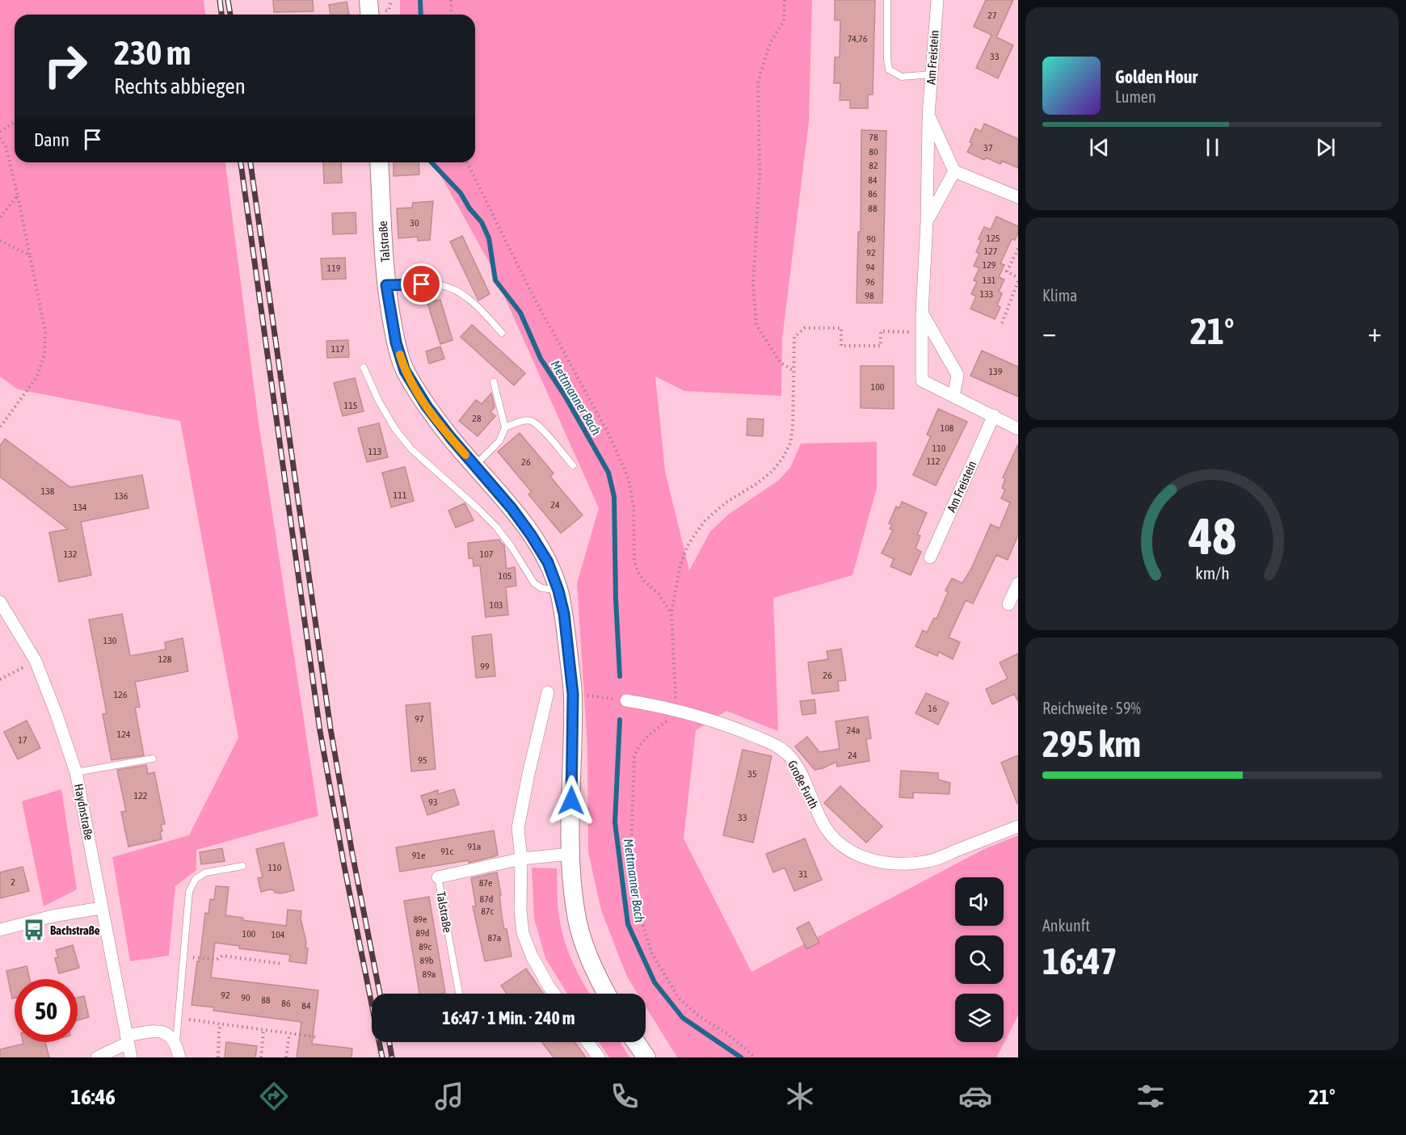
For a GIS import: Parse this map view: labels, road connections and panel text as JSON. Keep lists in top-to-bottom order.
{
  "streets": {
    "main road": ["Talstraße"],
    "street": ["Am Freistein", "Große Furth", "Haydnstraße"]
  },
  "water": ["Mettmanner Bach"],
  "places": {
    "bus stop": ["Bachstraße"]
  },
  "house_numbers": [
    "27",
    "74,76",
    "33",
    "78",
    "37",
    "80",
    "82",
    "84",
    "86",
    "88",
    "30",
    "125",
    "90",
    "127",
    "92",
    "129",
    "94",
    "119",
    "131",
    "96",
    "133",
    "98",
    "117",
    "139",
    "100",
    "115",
    "28",
    "108",
    "110",
    "113",
    "112",
    "26",
    "138",
    "111",
    "136",
    "24",
    "134",
    "132",
    "107",
    "105",
    "103",
    "130",
    "128",
    "99",
    "26",
    "126",
    "16",
    "97",
    "24a",
    "124",
    "17",
    "24",
    "95",
    "35",
    "122",
    "93",
    "33",
    "91a",
    "91c",
    "91e",
    "110",
    "31",
    "2",
    "87e",
    "87d",
    "87c",
    "89e",
    "89d",
    "100",
    "104",
    "87a",
    "89c",
    "89b",
    "89a",
    "92",
    "90",
    "88",
    "86",
    "84"
  ],
  "page": {
    "turn": ["230 m", "Rechts abbiegen"],
    "song": ["Golden Hour", "Lumen"],
    "then": "Dann",
    "tile": [
      "Klima",
      ["Reichweite · 59%", "295 km"],
      ["Ankunft", "16:47"]
    ],
    "heat": ["−", "21°", "+"],
    "limit": "50",
    "trip": "16:47 · 1 Min. · 240 m",
    "tabs": ["16:46", "21°"],
    "gauge": ["48", "km/h"]
  }
}
